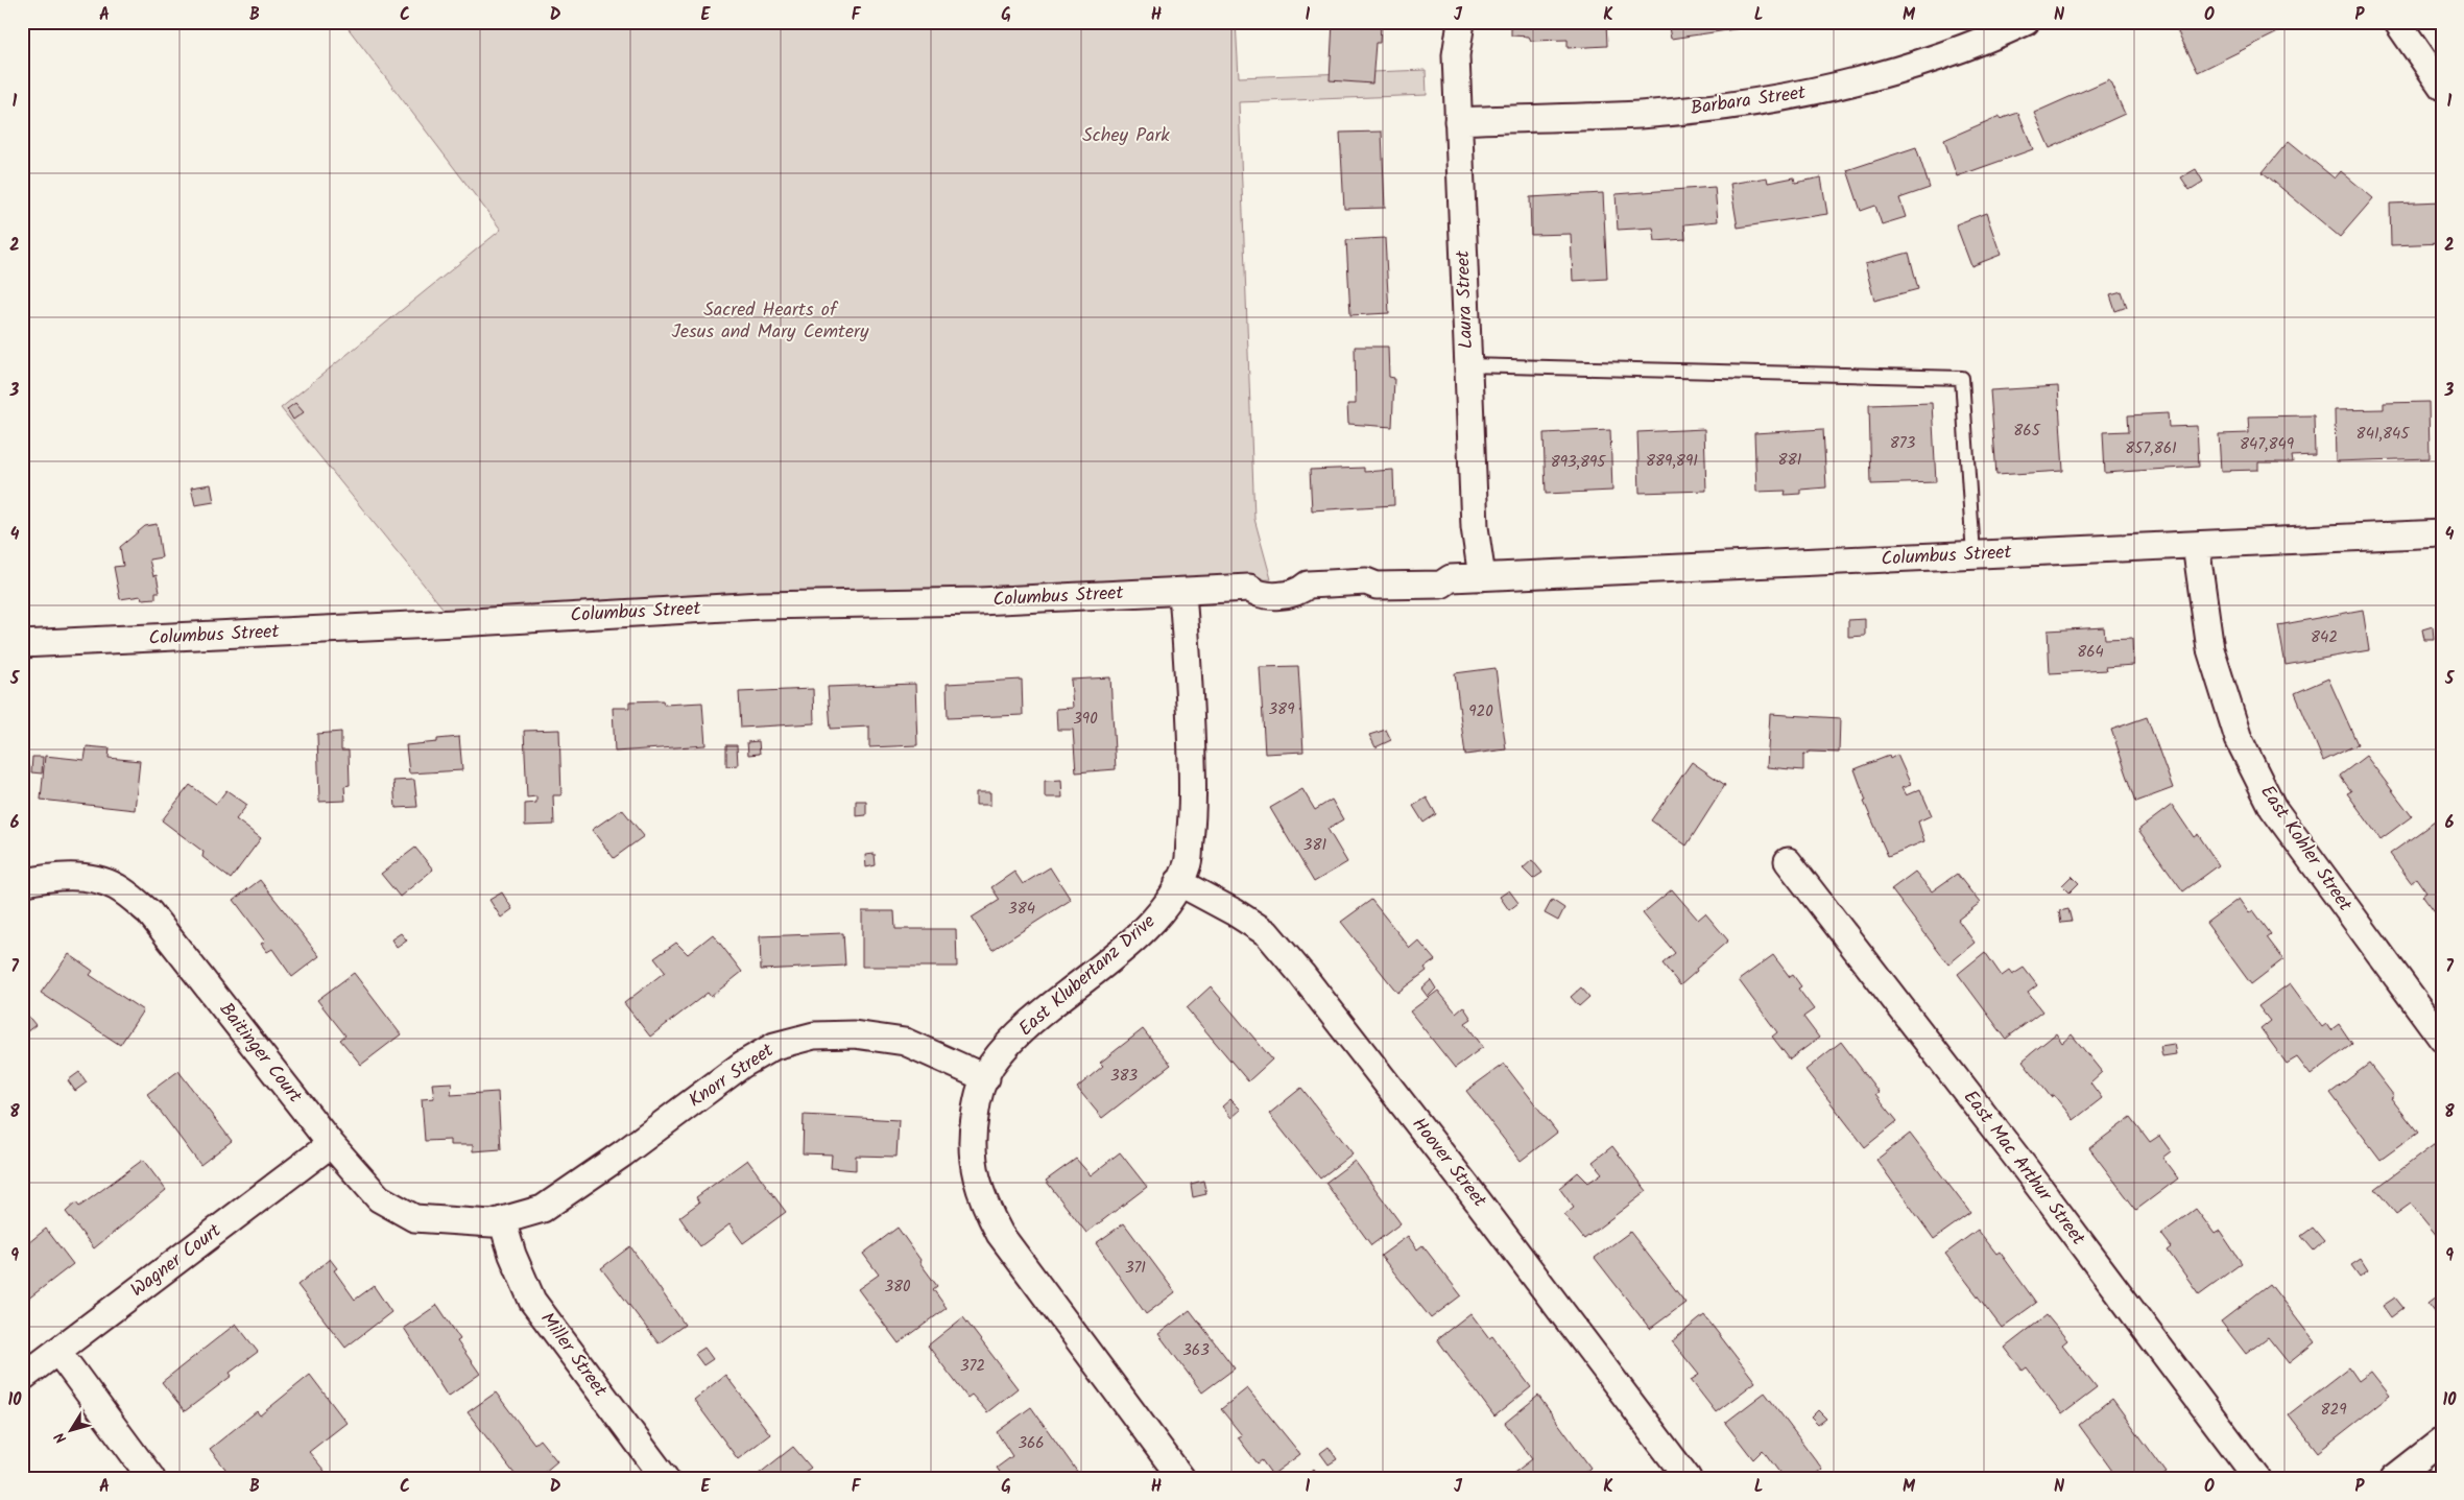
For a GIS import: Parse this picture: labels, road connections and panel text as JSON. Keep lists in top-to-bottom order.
{
  "streets": {
    "street": [
      "Barbara Street",
      "Laura Street",
      "Columbus Street",
      "East Kohler Street",
      "East Klubertanz Drive",
      "Baitinger Court",
      "Knorr Street",
      "Hoover Street",
      "East Mac Arthur Street",
      "Wagner Court",
      "Miller Street"
    ]
  },
  "crossings": [
    ["Barbara Street", "Laura Street"],
    ["Laura Street", "Columbus Street"],
    ["Columbus Street", "East Kohler Street"],
    ["Columbus Street", "East Klubertanz Drive"],
    ["East Klubertanz Drive", "Knorr Street"],
    ["East Klubertanz Drive", "Hoover Street"],
    ["Baitinger Court", "Knorr Street"],
    ["Baitinger Court", "Wagner Court"],
    ["Baitinger Court", "Miller Street"],
    ["Knorr Street", "Miller Street"]
  ],
  "parks": ["Schey Park", "Sacred Hearts of Jesus and Mary Cemtery"],
  "house_numbers": [
    "865",
    "841,845",
    "873",
    "847,849",
    "857,861",
    "881",
    "889,891",
    "893,895",
    "842",
    "864",
    "389",
    "920",
    "390",
    "381",
    "384",
    "383",
    "371",
    "380",
    "363",
    "372",
    "829",
    "366"
  ],
  "north": "bottom left",
  "grid": {
    "columns": [
      "A",
      "B",
      "C",
      "D",
      "E",
      "F",
      "G",
      "H",
      "I",
      "J",
      "K",
      "L",
      "M",
      "N",
      "O",
      "P"
    ],
    "rows": [
      "1",
      "2",
      "3",
      "4",
      "5",
      "6",
      "7",
      "8",
      "9",
      "10"
    ]
  }
}
